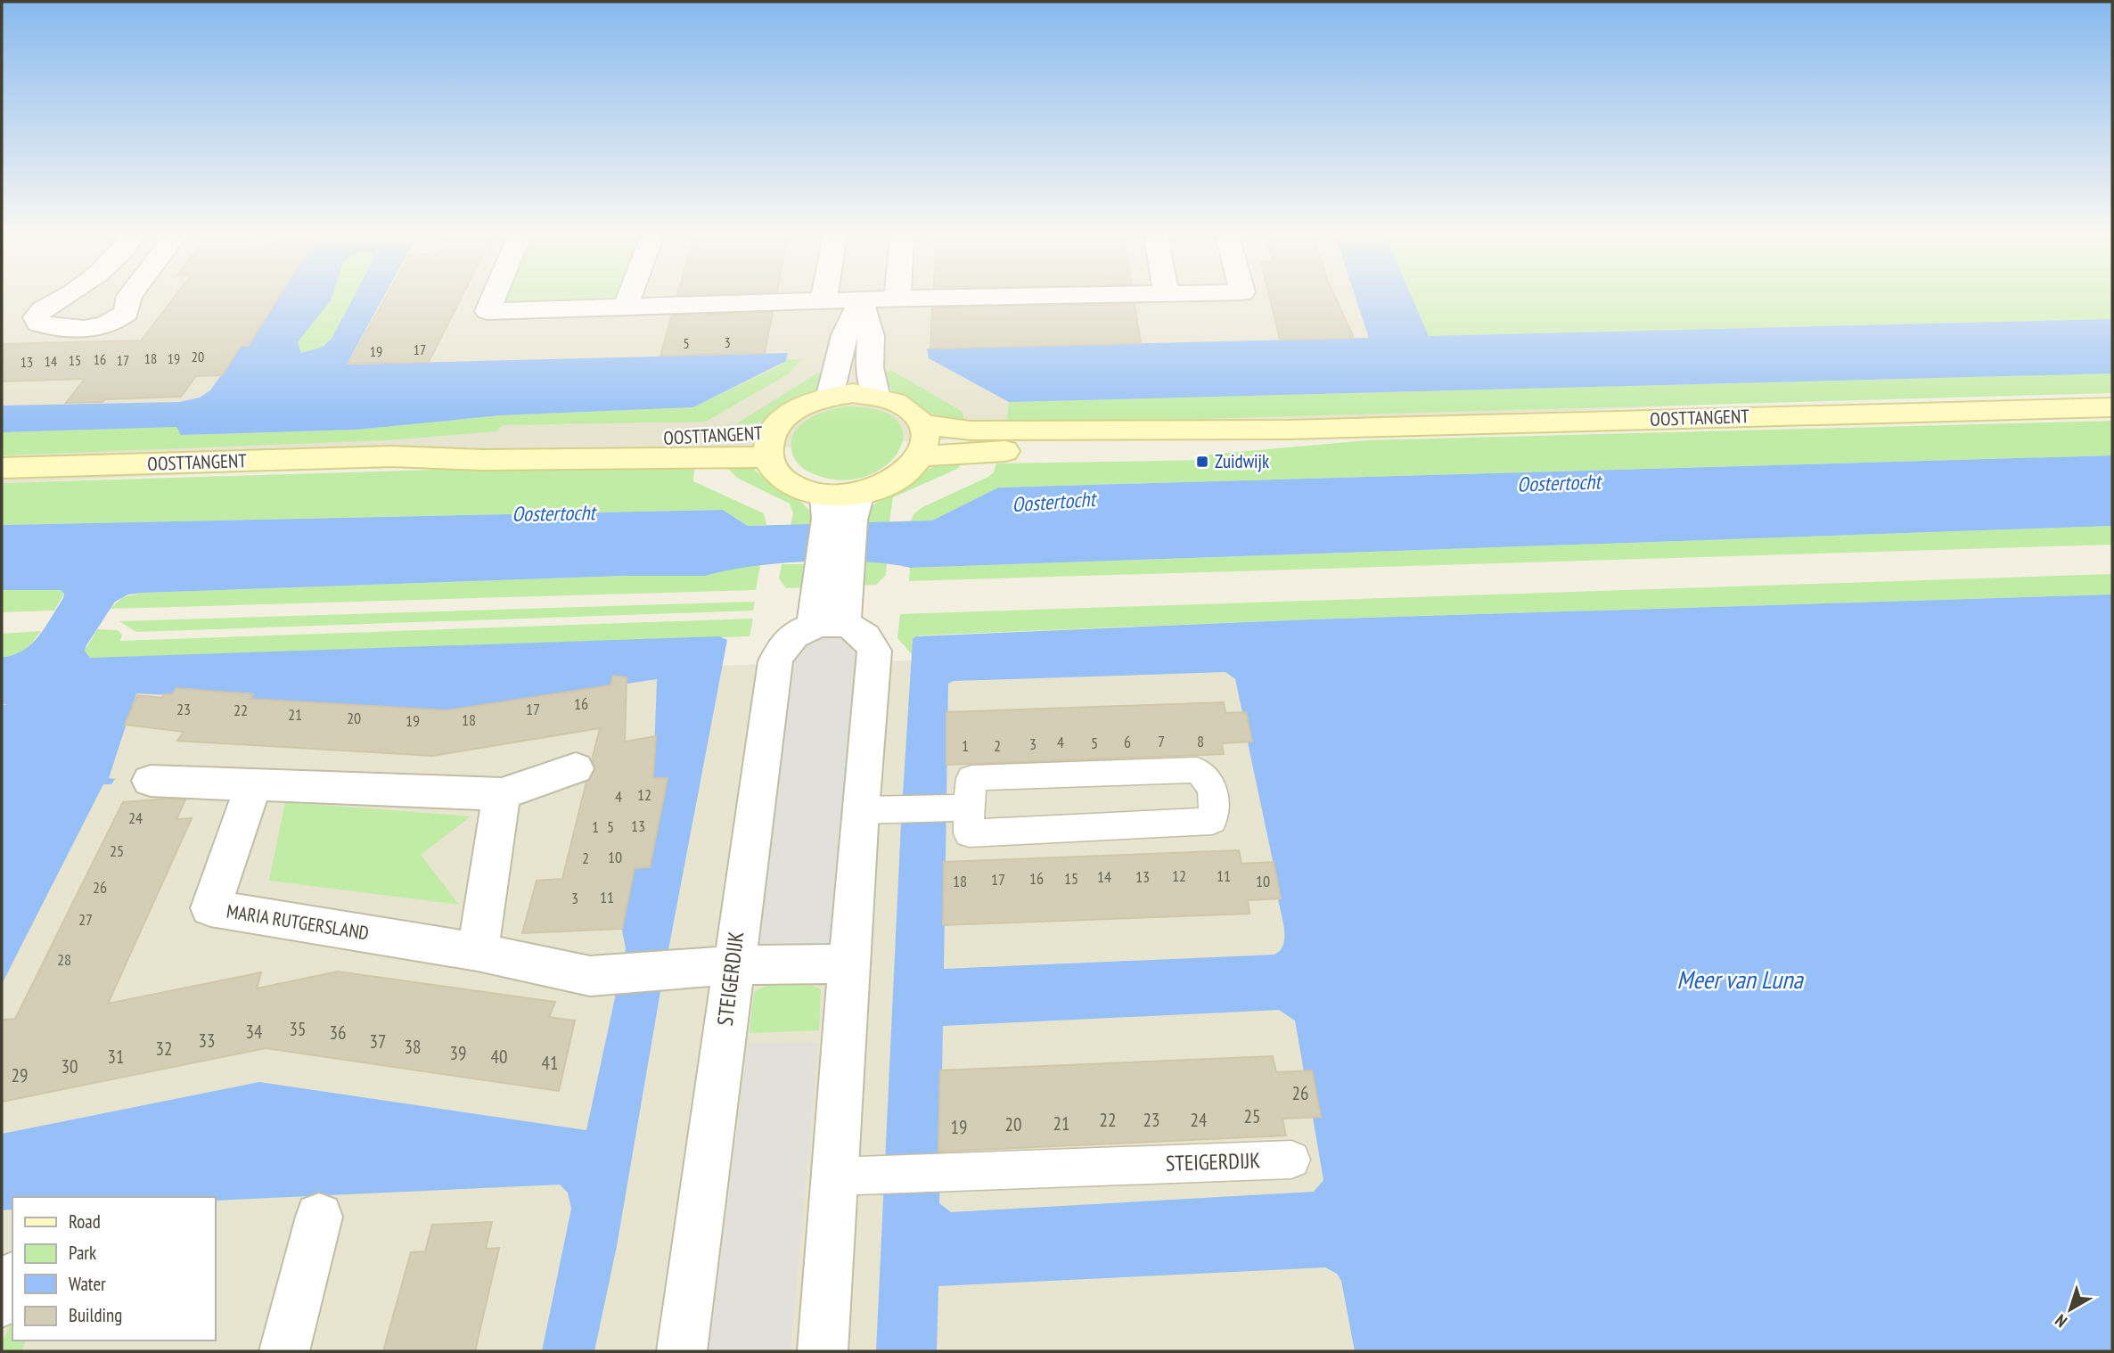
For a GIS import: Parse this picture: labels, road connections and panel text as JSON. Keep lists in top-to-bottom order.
{
  "streets": {
    "main road": ["OOSTTANGENT"],
    "street": ["MARIA RUTGERSLAND", "STEIGERDIJK"]
  },
  "crossings": [
    ["MARIA RUTGERSLAND", "STEIGERDIJK"]
  ],
  "water": ["Oostertocht", "Meer van Luna"],
  "places": {
    "transit": ["Zuidwijk"]
  },
  "house_numbers": [
    "3",
    "5",
    "17",
    "19",
    "20",
    "18",
    "19",
    "16",
    "15",
    "17",
    "14",
    "13",
    "16",
    "23",
    "17",
    "22",
    "21",
    "20",
    "18",
    "19",
    "7",
    "8",
    "4",
    "6",
    "5",
    "3",
    "1",
    "2",
    "12",
    "4",
    "24",
    "13",
    "1",
    "5",
    "25",
    "10",
    "2",
    "12",
    "11",
    "14",
    "13",
    "16",
    "15",
    "17",
    "18",
    "10",
    "26",
    "11",
    "3",
    "27",
    "28",
    "35",
    "34",
    "36",
    "33",
    "37",
    "38",
    "32",
    "39",
    "31",
    "40",
    "41",
    "30",
    "29",
    "26",
    "25",
    "22",
    "23",
    "24",
    "21",
    "20",
    "19"
  ],
  "legend": [
    "Road",
    "Park",
    "Water",
    "Building"
  ],
  "north": "bottom left"
}
